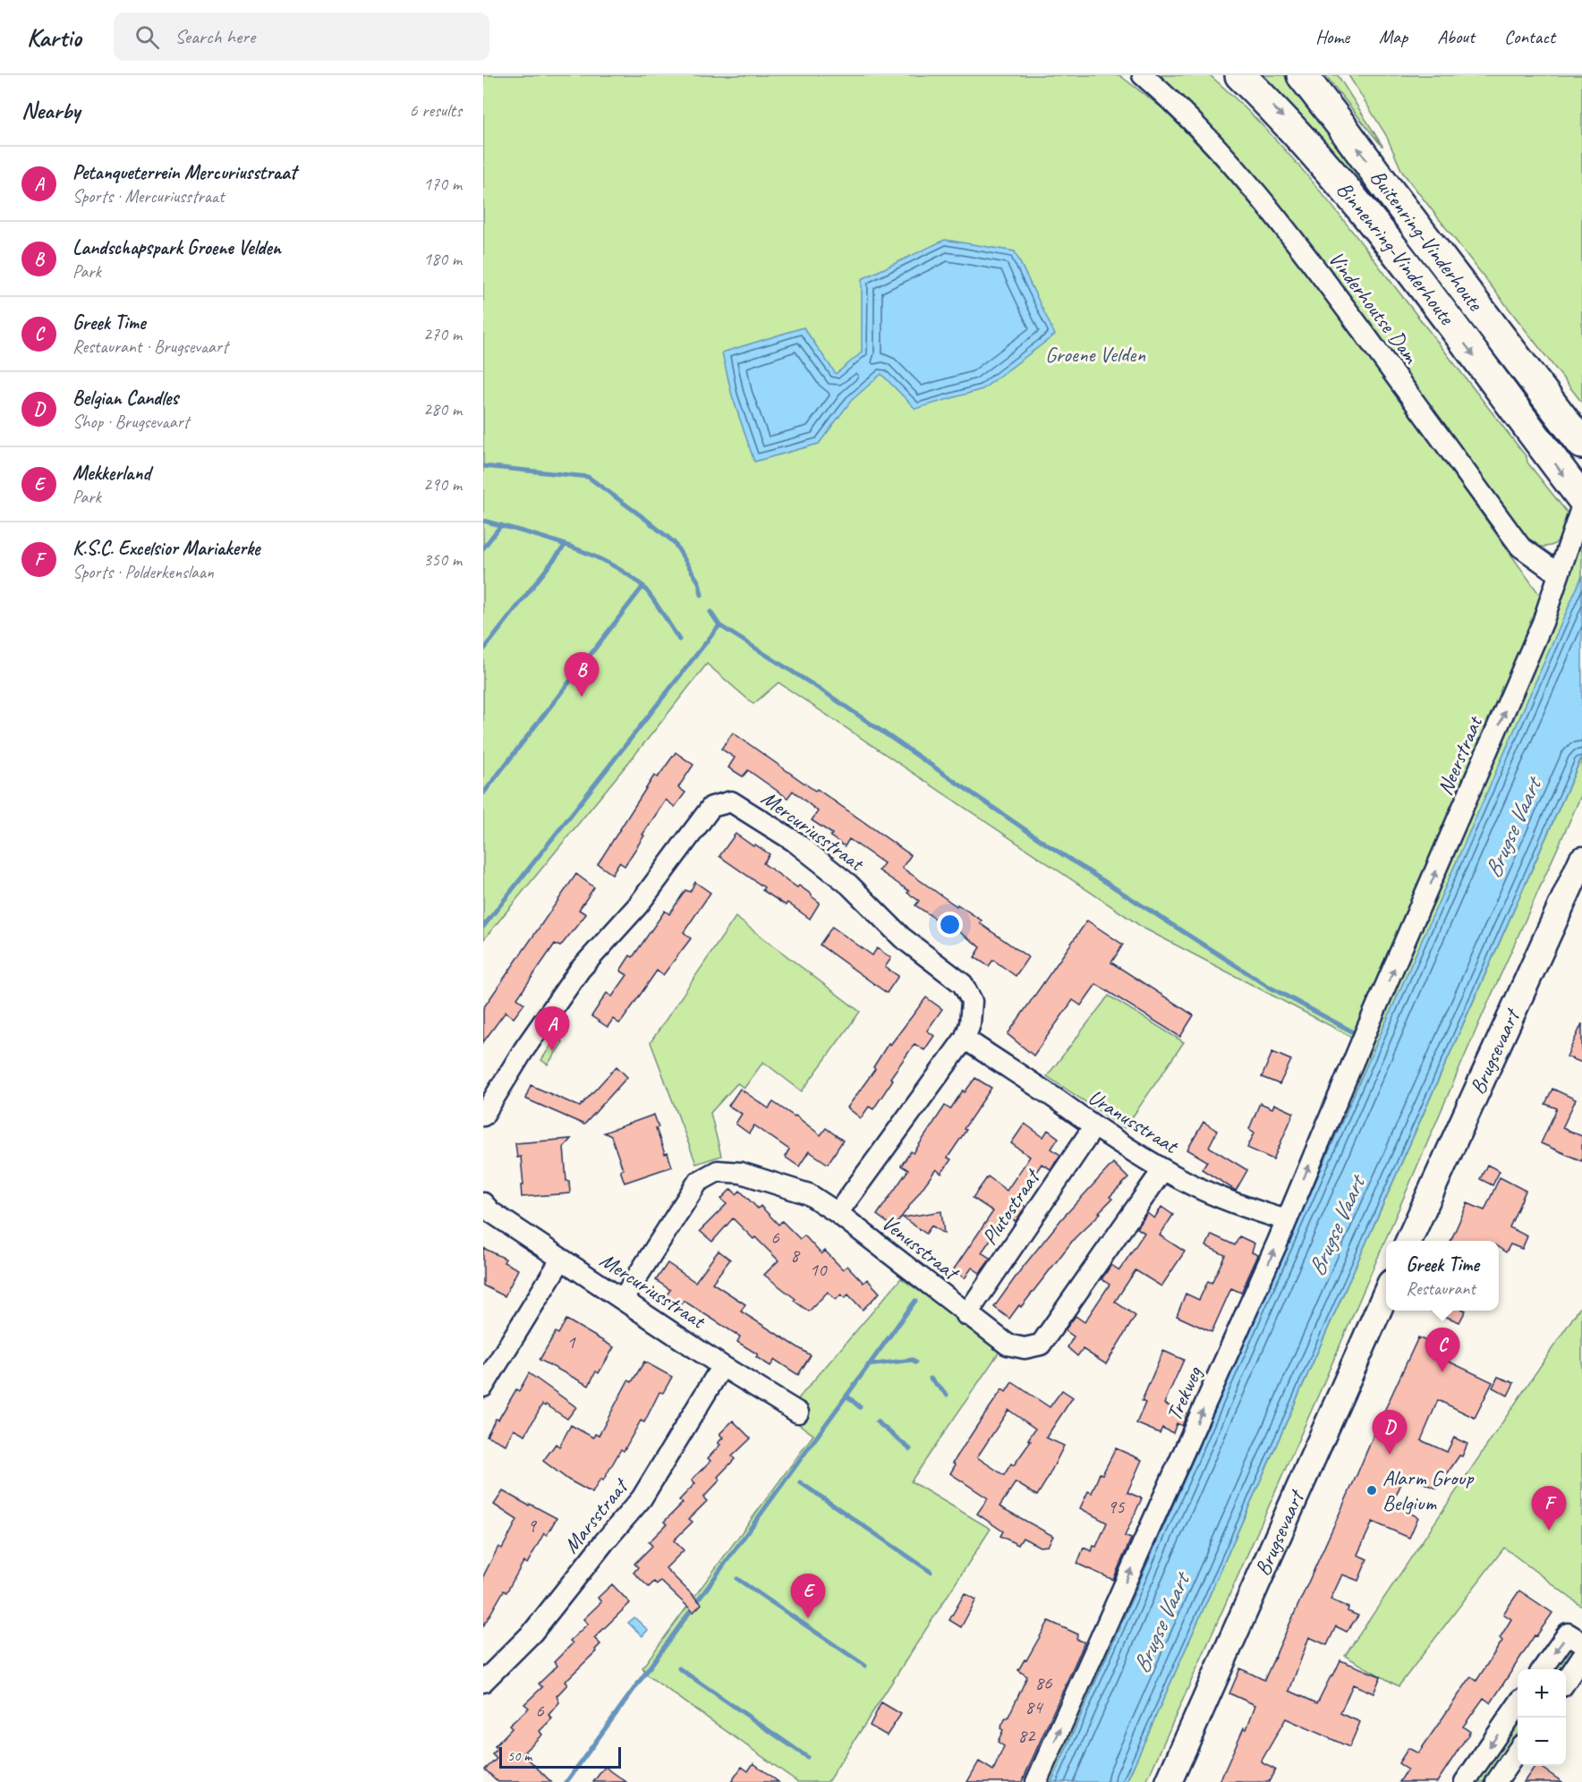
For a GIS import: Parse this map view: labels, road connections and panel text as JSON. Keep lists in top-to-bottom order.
{
  "streets": {
    "highway": ["Buitenring-Vinderhoute", "Binnenring-Vinderhoute"],
    "main road": ["Brugsevaart"],
    "street": [
      "Vinderhoutse Dam",
      "Neerstraat",
      "Mercuriusstraat",
      "Uranusstraat",
      "Plutostraat",
      "Venusstraat",
      "Trekweg",
      "Marsstraat"
    ]
  },
  "crossings": [
    ["Vinderhoutse Dam", "Neerstraat"],
    ["Neerstraat", "Trekweg"],
    ["Mercuriusstraat", "Uranusstraat"],
    ["Mercuriusstraat", "Venusstraat"],
    ["Mercuriusstraat", "Marsstraat"],
    ["Uranusstraat", "Plutostraat"],
    ["Uranusstraat", "Venusstraat"],
    ["Uranusstraat", "Trekweg"],
    ["Plutostraat", "Venusstraat"]
  ],
  "one_way": [
    "Buitenring-Vinderhoute",
    "Binnenring-Vinderhoute",
    "Neerstraat",
    "Trekweg"
  ],
  "water": ["Brugse Vaart"],
  "parks": ["Groene Velden"],
  "places": ["Alarm Group Belgium"],
  "house_numbers": [
    "6",
    "8",
    "10",
    "1",
    "95",
    "9",
    "86",
    "84",
    "6",
    "82"
  ],
  "scale_bar": "50 m",
  "page": {
    "header": "Kartio",
    "search": "Search here",
    "nav": [
      "Home",
      "Map",
      "About",
      "Contact"
    ],
    "heading": ["Nearby", "6 results"],
    "list": [
      {
        "mark": "A",
        "name": "Petanqueterrein Mercuriusstraat",
        "note": "Sports · Mercuriusstraat",
        "value": "170 m"
      },
      {
        "mark": "B",
        "name": "Landschapspark Groene Velden",
        "note": "Park",
        "value": "180 m"
      },
      {
        "mark": "C",
        "name": "Greek Time",
        "note": "Restaurant · Brugsevaart",
        "value": "270 m"
      },
      {
        "mark": "D",
        "name": "Belgian Candles",
        "note": "Shop · Brugsevaart",
        "value": "280 m"
      },
      {
        "mark": "E",
        "name": "Mekkerland",
        "note": "Park",
        "value": "290 m"
      },
      {
        "mark": "F",
        "name": "K.S.C. Excelsior Mariakerke",
        "note": "Sports · Polderkenslaan",
        "value": "350 m"
      }
    ],
    "pins": [
      "B",
      "A",
      "C",
      "D",
      "F",
      "E"
    ],
    "popup": ["Greek Time", "Restaurant"],
    "map_buttons": ["+", "−"],
    "scale": "50 m"
  }
}
